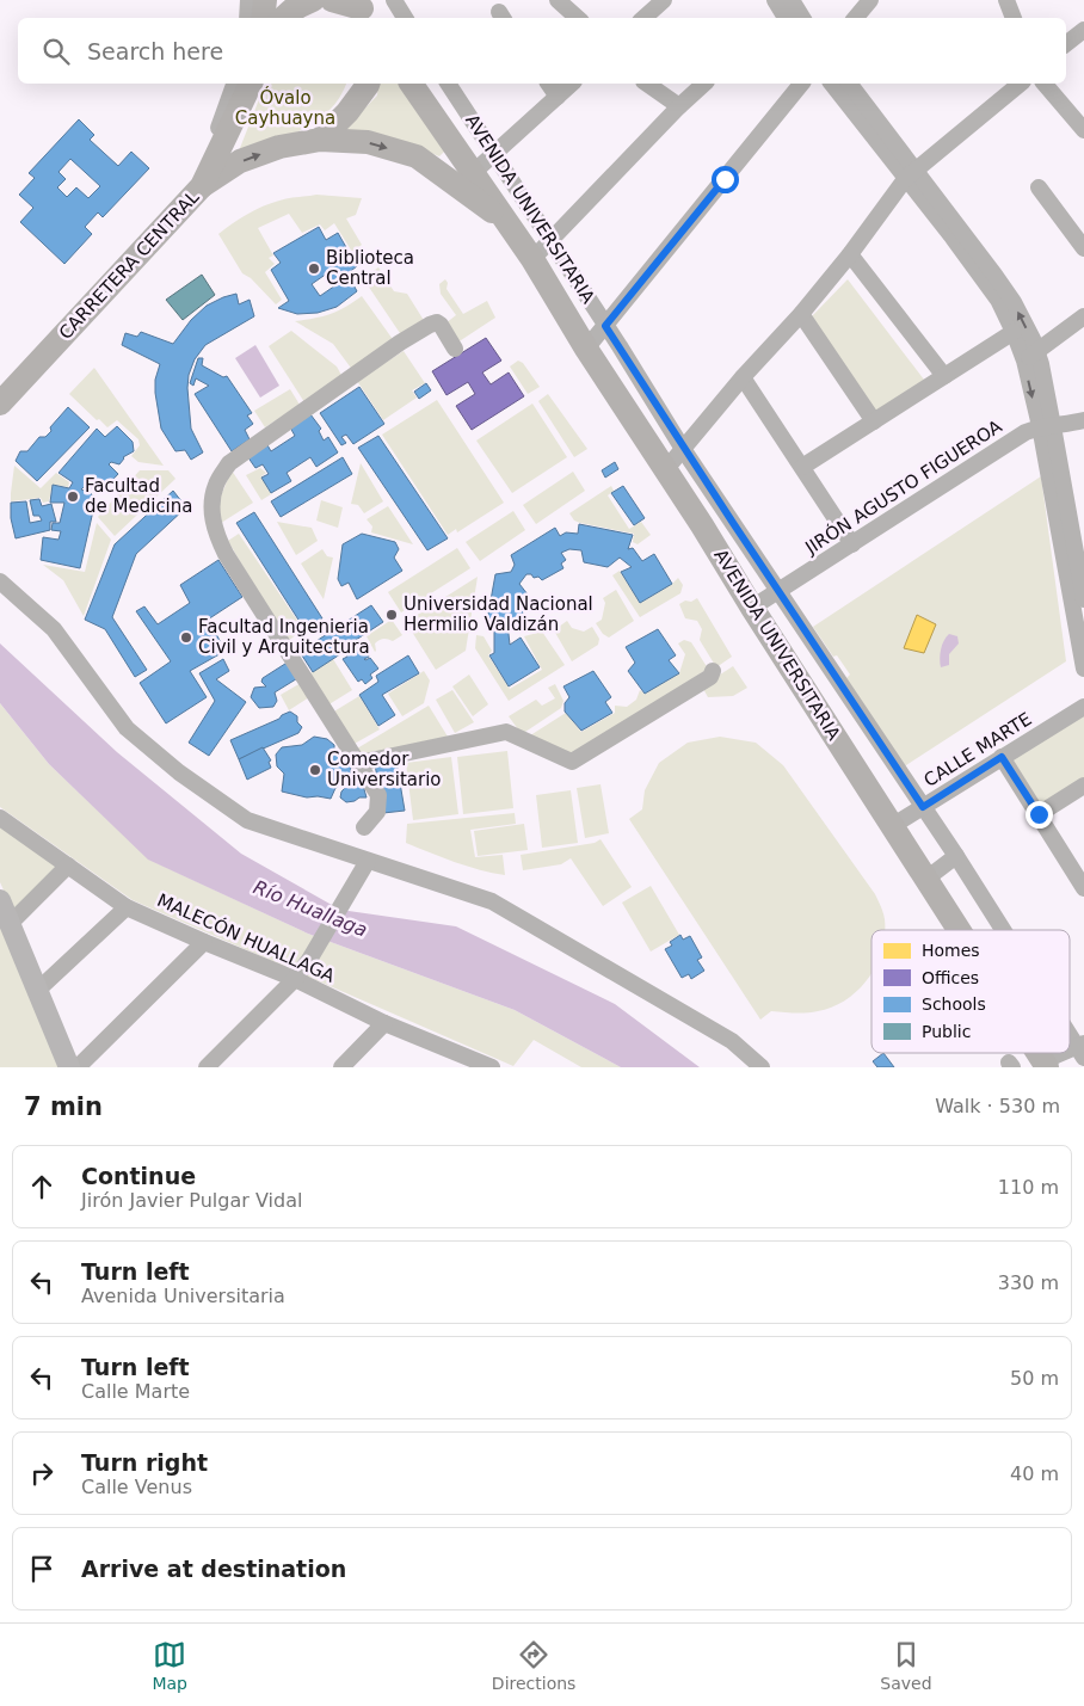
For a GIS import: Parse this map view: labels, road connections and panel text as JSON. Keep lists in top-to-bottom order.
{
  "streets": {
    "highway": ["AVENIDA UNIVERSITARIA", "CARRETERA CENTRAL"],
    "street": ["JIRÓN AGUSTO FIGUEROA", "CALLE MARTE", "MALECÓN HUALLAGA"]
  },
  "crossings": [
    ["AVENIDA UNIVERSITARIA", "JIRÓN AGUSTO FIGUEROA"],
    ["AVENIDA UNIVERSITARIA", "CALLE MARTE"]
  ],
  "water": ["Río Huallaga"],
  "parks": ["Óvalo Cayhuayna"],
  "places": [
    "Biblioteca Central",
    "Facultad de Medicina",
    "Universidad Nacional Hermilio Valdizán",
    "Facultad Ingenieria Civil y Arquitectura",
    "Comedor Universitario"
  ],
  "legend": [
    "Homes",
    "Offices",
    "Schools",
    "Public"
  ],
  "page": {
    "search": "Search here",
    "heading": ["7 min", "Walk · 530 m"],
    "list": [
      ["Continue", "Jirón Javier Pulgar Vidal", "110 m"],
      ["Turn left", "Avenida Universitaria", "330 m"],
      ["Turn left", "Calle Marte", "50 m"],
      ["Turn right", "Calle Venus", "40 m"],
      "Arrive at destination"
    ],
    "nav": ["Map", "Directions", "Saved"]
  }
}
